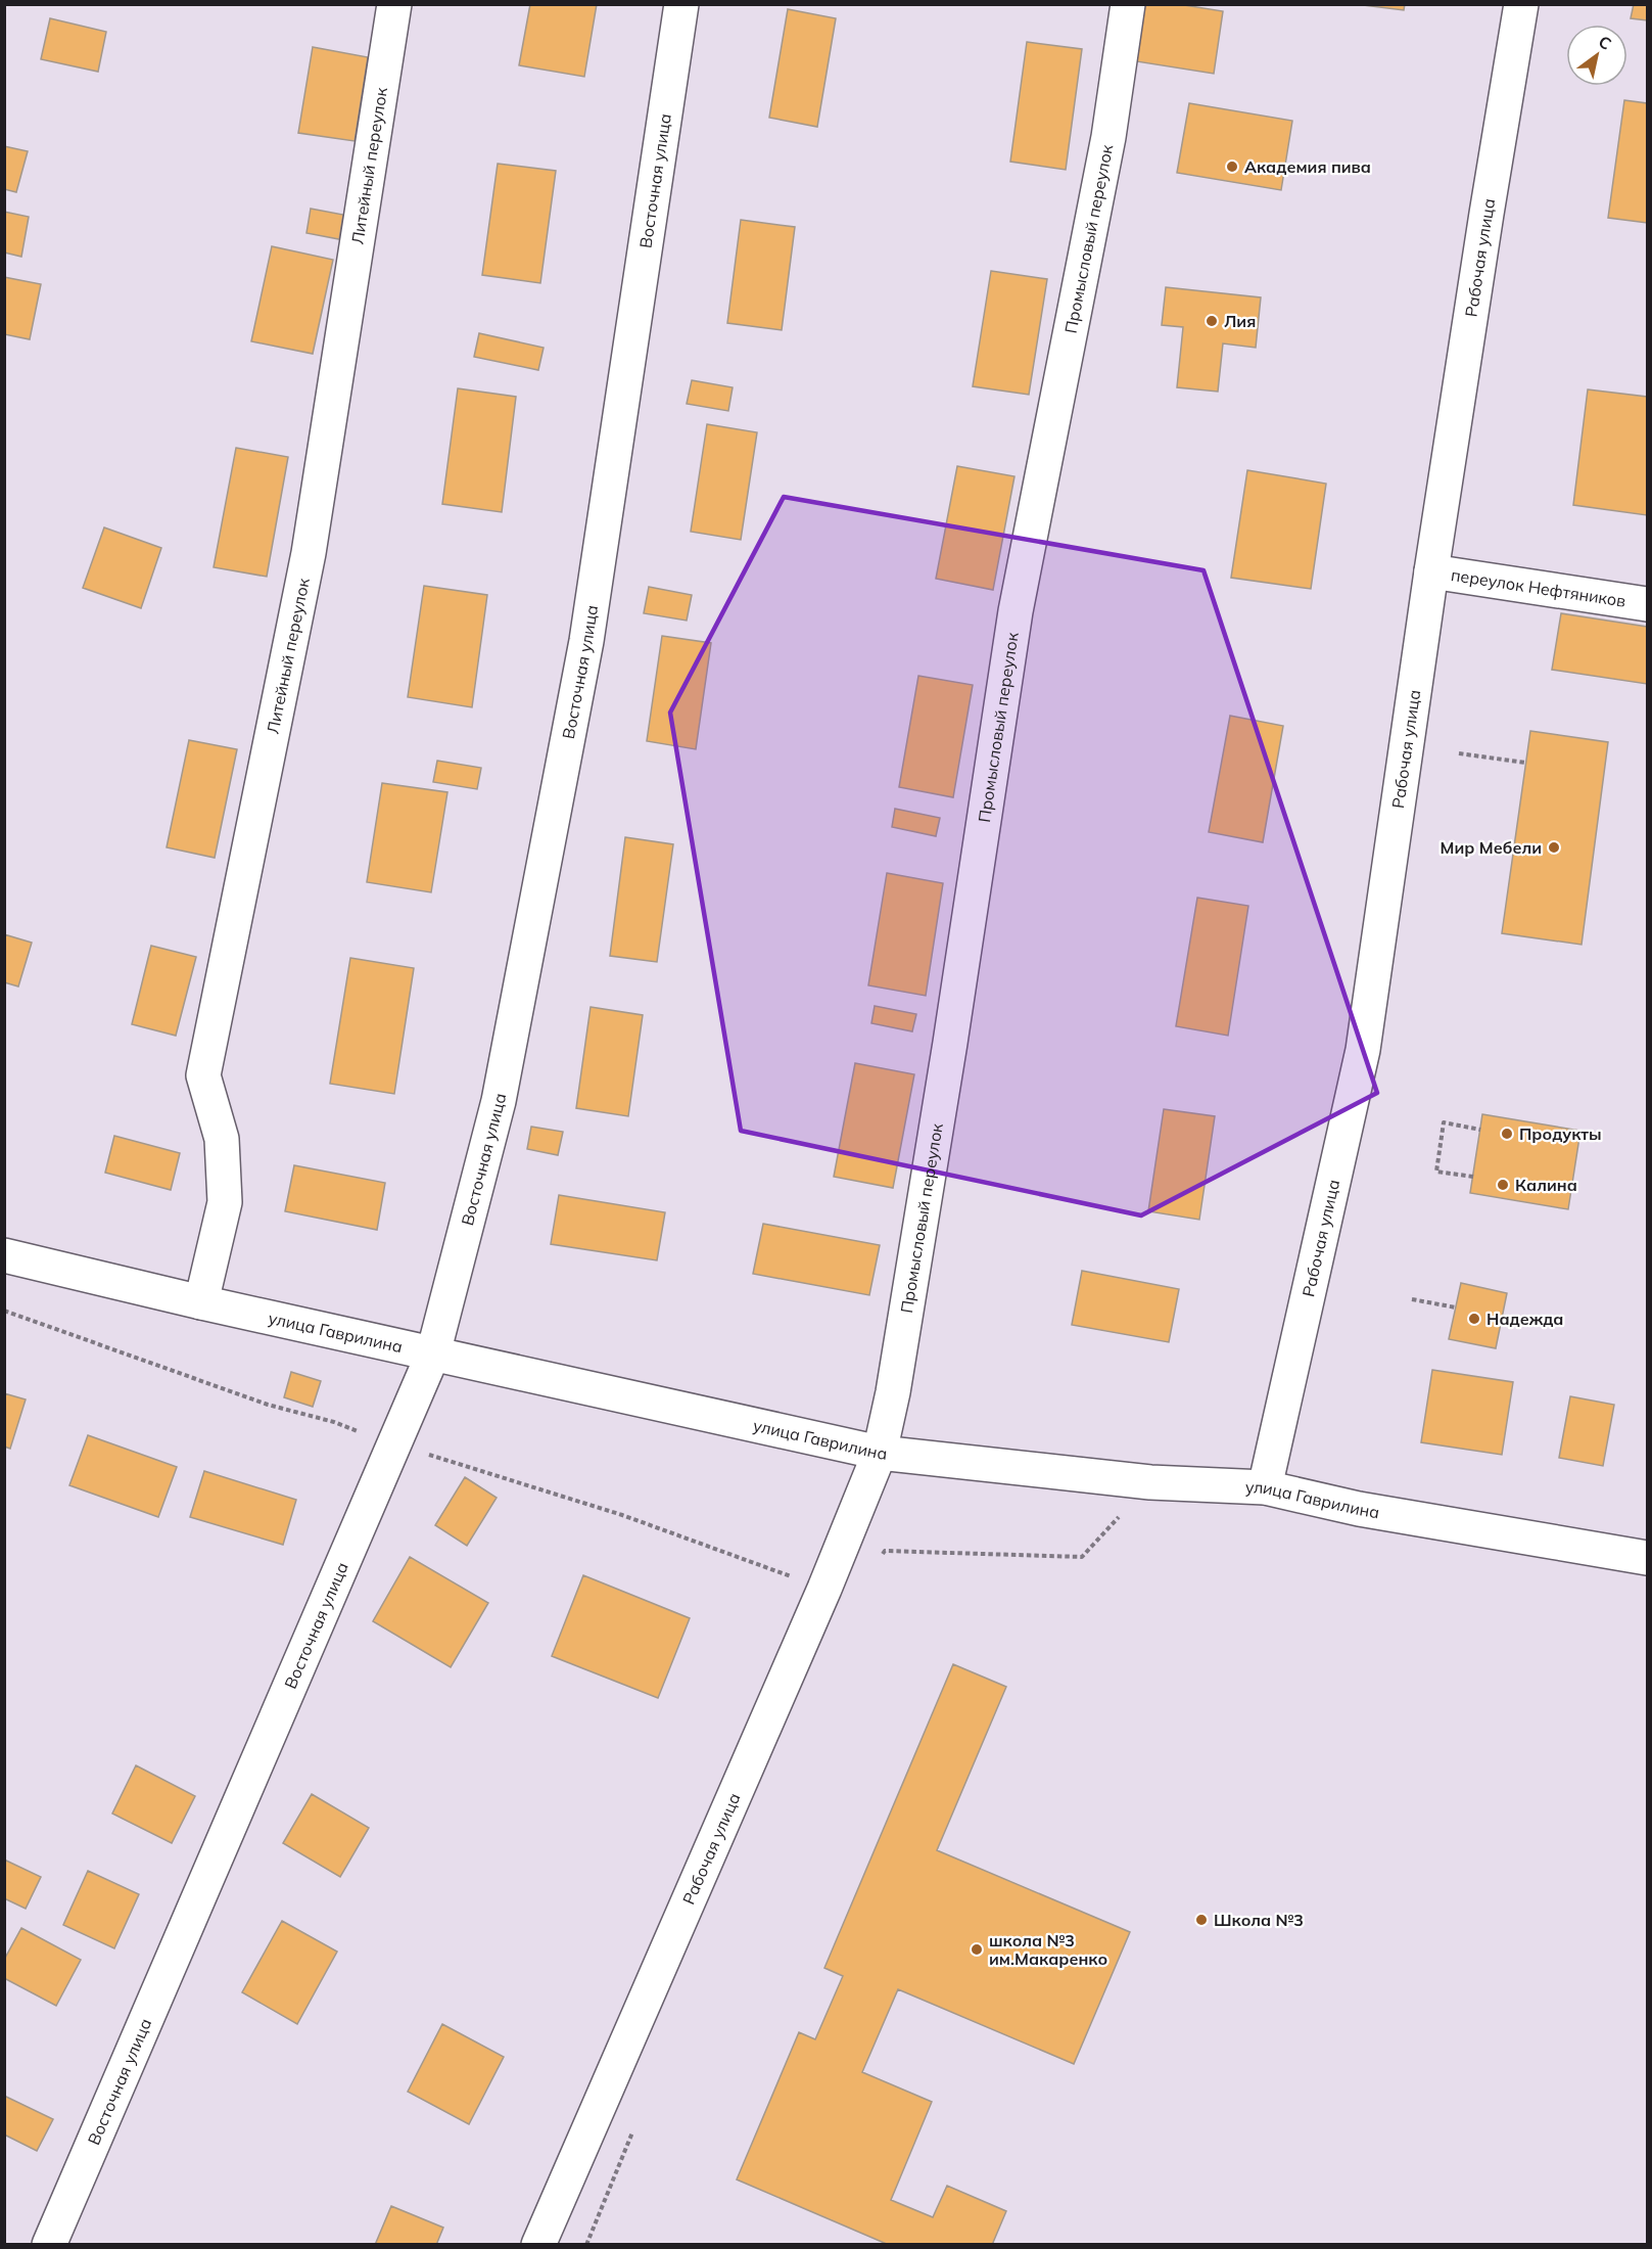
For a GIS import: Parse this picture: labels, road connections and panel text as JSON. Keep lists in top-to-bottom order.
{
  "streets": {
    "street": [
      "Литейный переулок",
      "Восточная улица",
      "Промысловый переулок",
      "Рабочая улица",
      "переулок Нефтяников",
      "улица Гаврилина"
    ]
  },
  "crossings": [
    ["Литейный переулок", "улица Гаврилина"],
    ["Восточная улица", "улица Гаврилина"],
    ["Промысловый переулок", "Рабочая улица"],
    ["Промысловый переулок", "улица Гаврилина"],
    ["Рабочая улица", "переулок Нефтяников"],
    ["Рабочая улица", "улица Гаврилина"]
  ],
  "places": [
    "Академия пива",
    "Лия",
    "Мир Мебели",
    "Продукты",
    "Калина",
    "Надежда",
    "Школа №3",
    "школа №3 им.Макаренко"
  ],
  "north": "top right"
}
